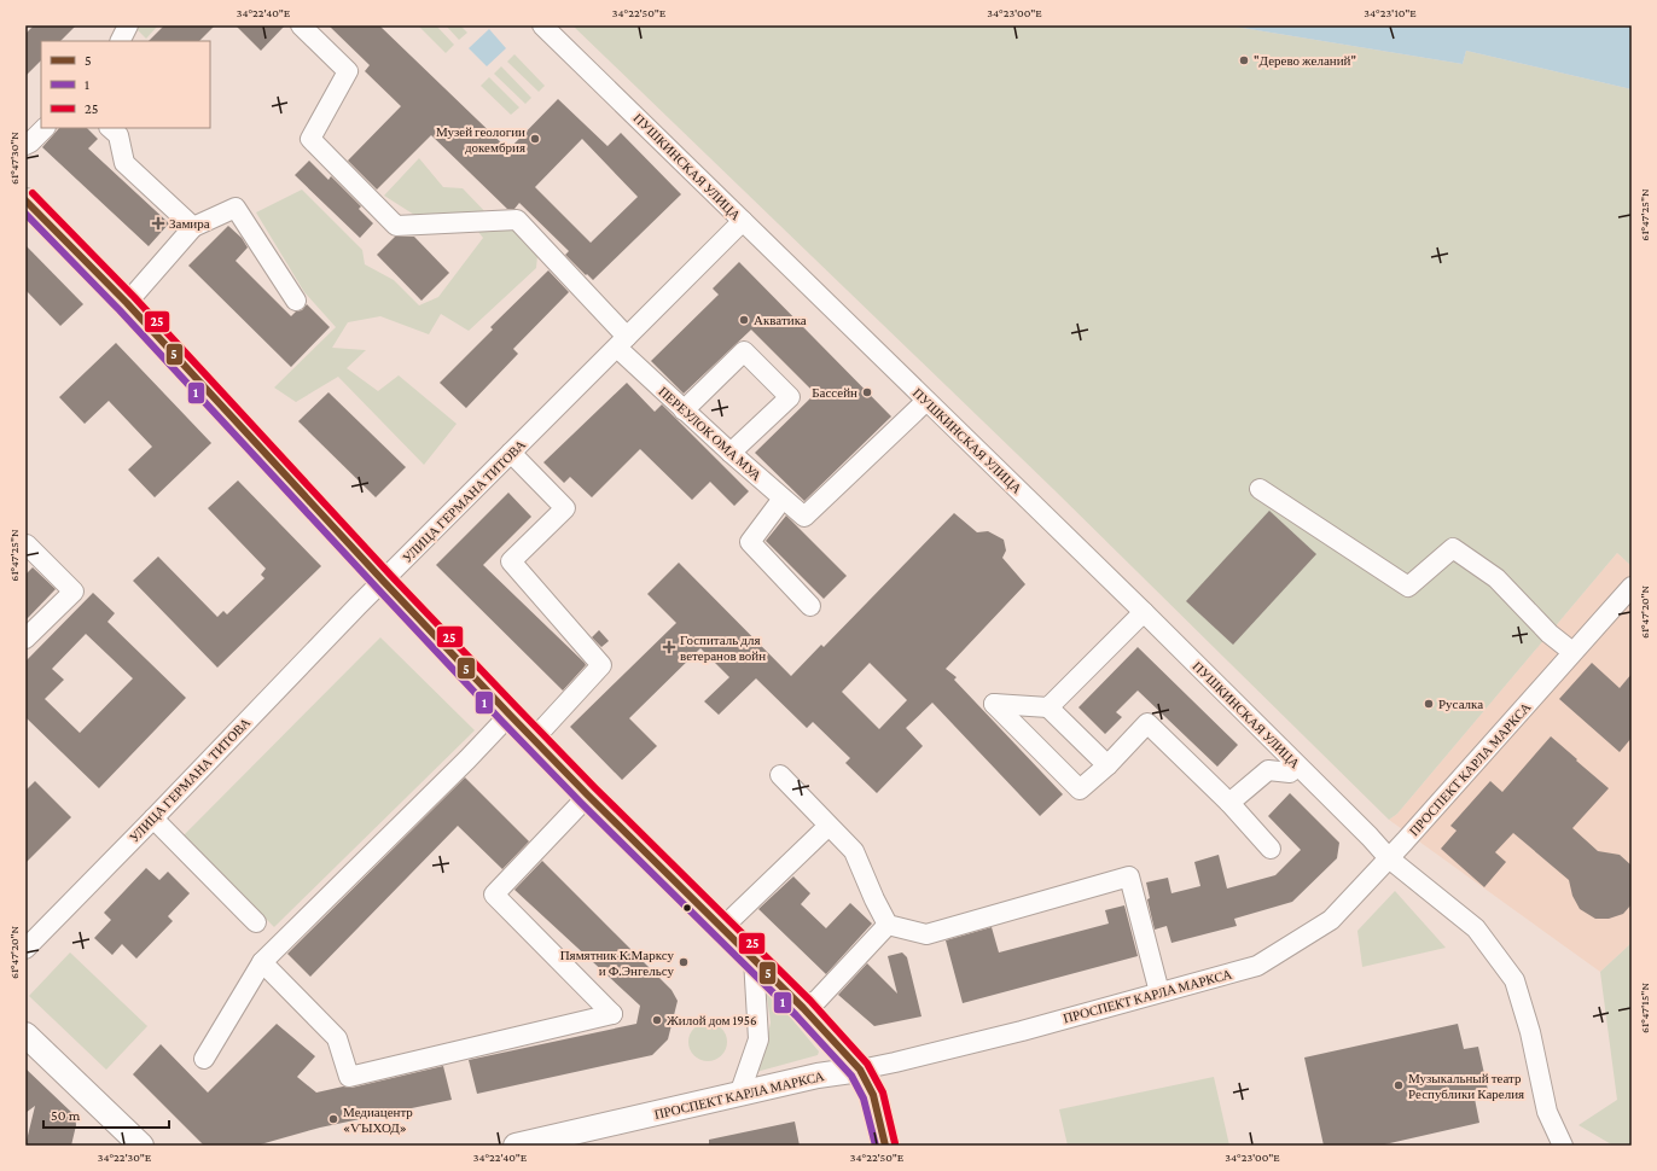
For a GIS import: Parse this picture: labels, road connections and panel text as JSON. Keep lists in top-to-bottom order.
{
  "streets": {
    "main road": ["ПРОСПЕКТ КАРЛА МАРКСА"],
    "street": ["ПУШКИНСКАЯ УЛИЦА", "ПЕРЕУЛОК ОМА МУА", "УЛИЦА ГЕРМАНА ТИТОВА"]
  },
  "crossings": [
    ["ПУШКИНСКАЯ УЛИЦА", "ПЕРЕУЛОК ОМА МУА"],
    ["ПУШКИНСКАЯ УЛИЦА", "УЛИЦА ГЕРМАНА ТИТОВА"],
    ["ПУШКИНСКАЯ УЛИЦА", "ПРОСПЕКТ КАРЛА МАРКСА"],
    ["ПЕРЕУЛОК ОМА МУА", "УЛИЦА ГЕРМАНА ТИТОВА"]
  ],
  "places": {
    "other": [
      "\"Дерево желаний\"",
      "Музей геологии докембрия",
      "Акватика",
      "Бассейн",
      "Русалка",
      "Пямятник К.Марксу и Ф.Энгельсу",
      "Жилой дом 1956",
      "Музыкальный театр Республики Карелия",
      "Медиацентр «ѴЫХОД»"
    ],
    "health": ["Замира", "Госпиталь для ветеранов войн"]
  },
  "lines": ["transit line 25", "transit line 5", "transit line 1"],
  "legend": ["5", "1", "25"],
  "scale_bar": "50 m",
  "coordinates": [
    "34°22'40\"E",
    "34°22'50\"E",
    "34°23'00\"E",
    "34°23'10\"E",
    "61°47'30\"N",
    "61°47'25\"N",
    "61°47'20\"N",
    "61°47'15\"N",
    "34°22'30\"E"
  ]
}
